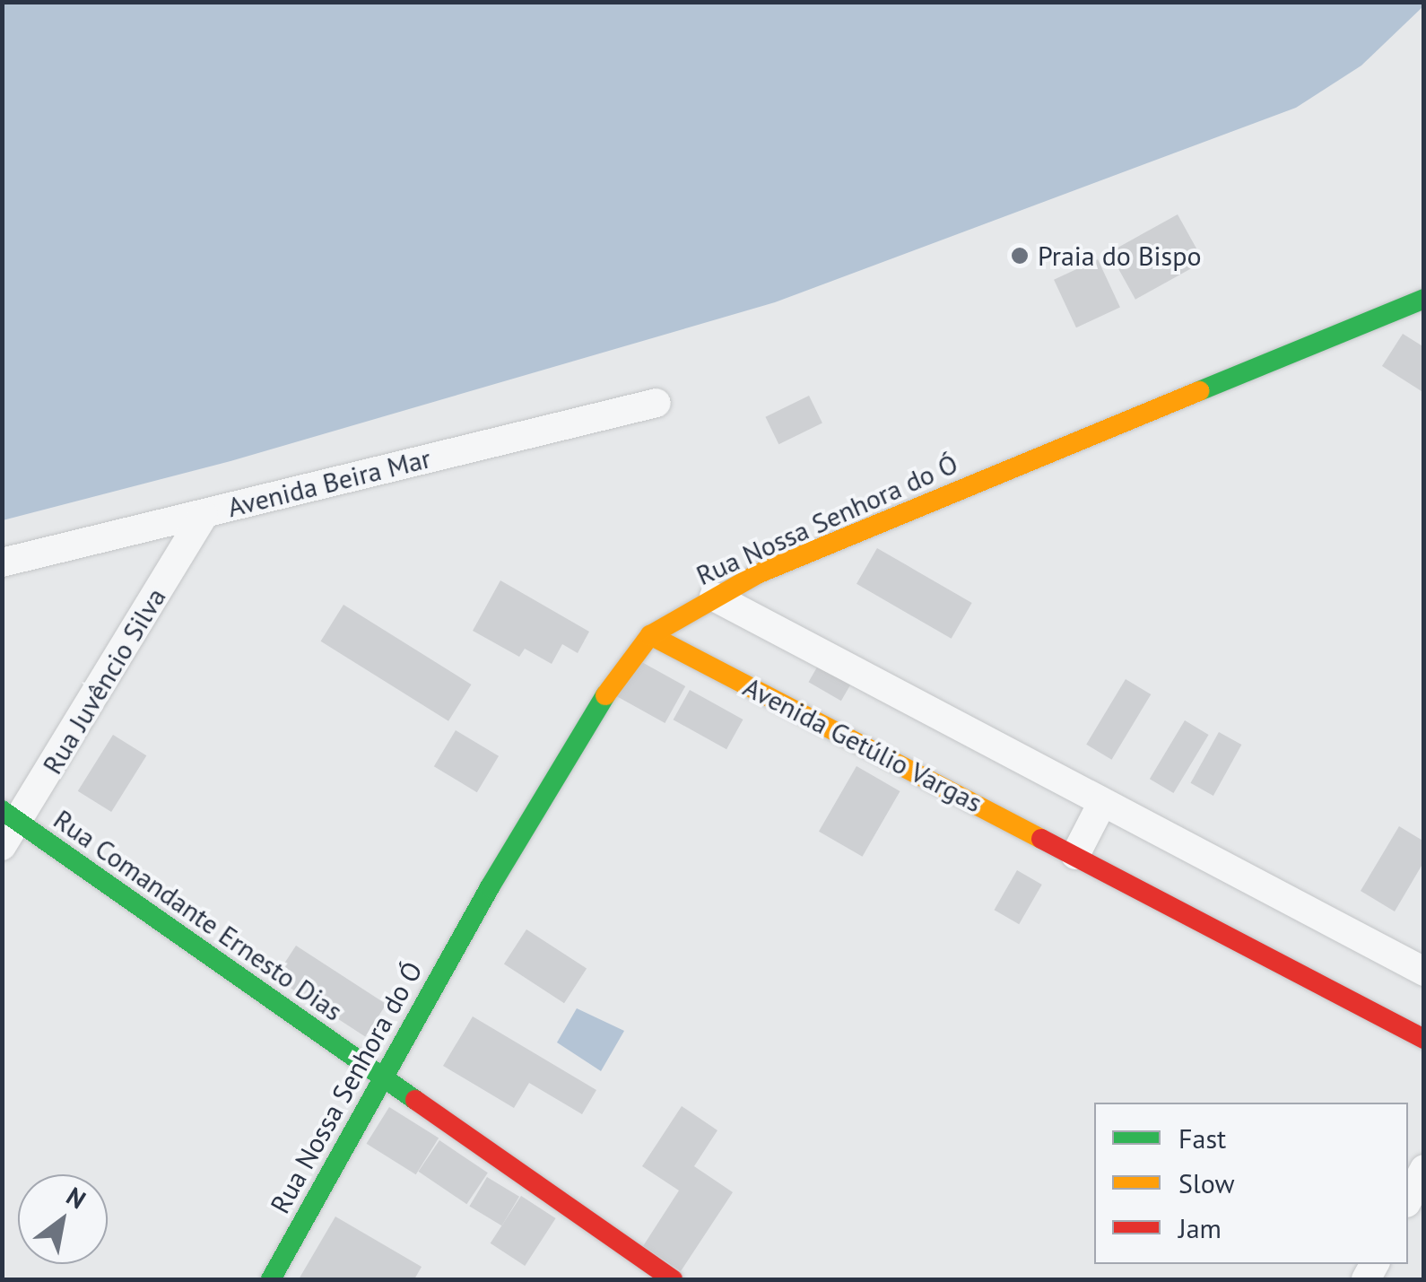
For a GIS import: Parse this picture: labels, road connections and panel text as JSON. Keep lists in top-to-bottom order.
{
  "streets": {
    "street": [
      "Avenida Beira Mar",
      "Rua Nossa Senhora do Ó",
      "Rua Juvêncio Silva",
      "Avenida Getúlio Vargas",
      "Rua Comandante Ernesto Dias"
    ]
  },
  "crossings": [
    ["Avenida Beira Mar", "Rua Juvêncio Silva"],
    ["Rua Nossa Senhora do Ó", "Avenida Getúlio Vargas"],
    ["Rua Nossa Senhora do Ó", "Rua Comandante Ernesto Dias"],
    ["Rua Juvêncio Silva", "Rua Comandante Ernesto Dias"]
  ],
  "places": ["Praia do Bispo"],
  "legend": ["Fast", "Slow", "Jam"],
  "north": "top right"
}
